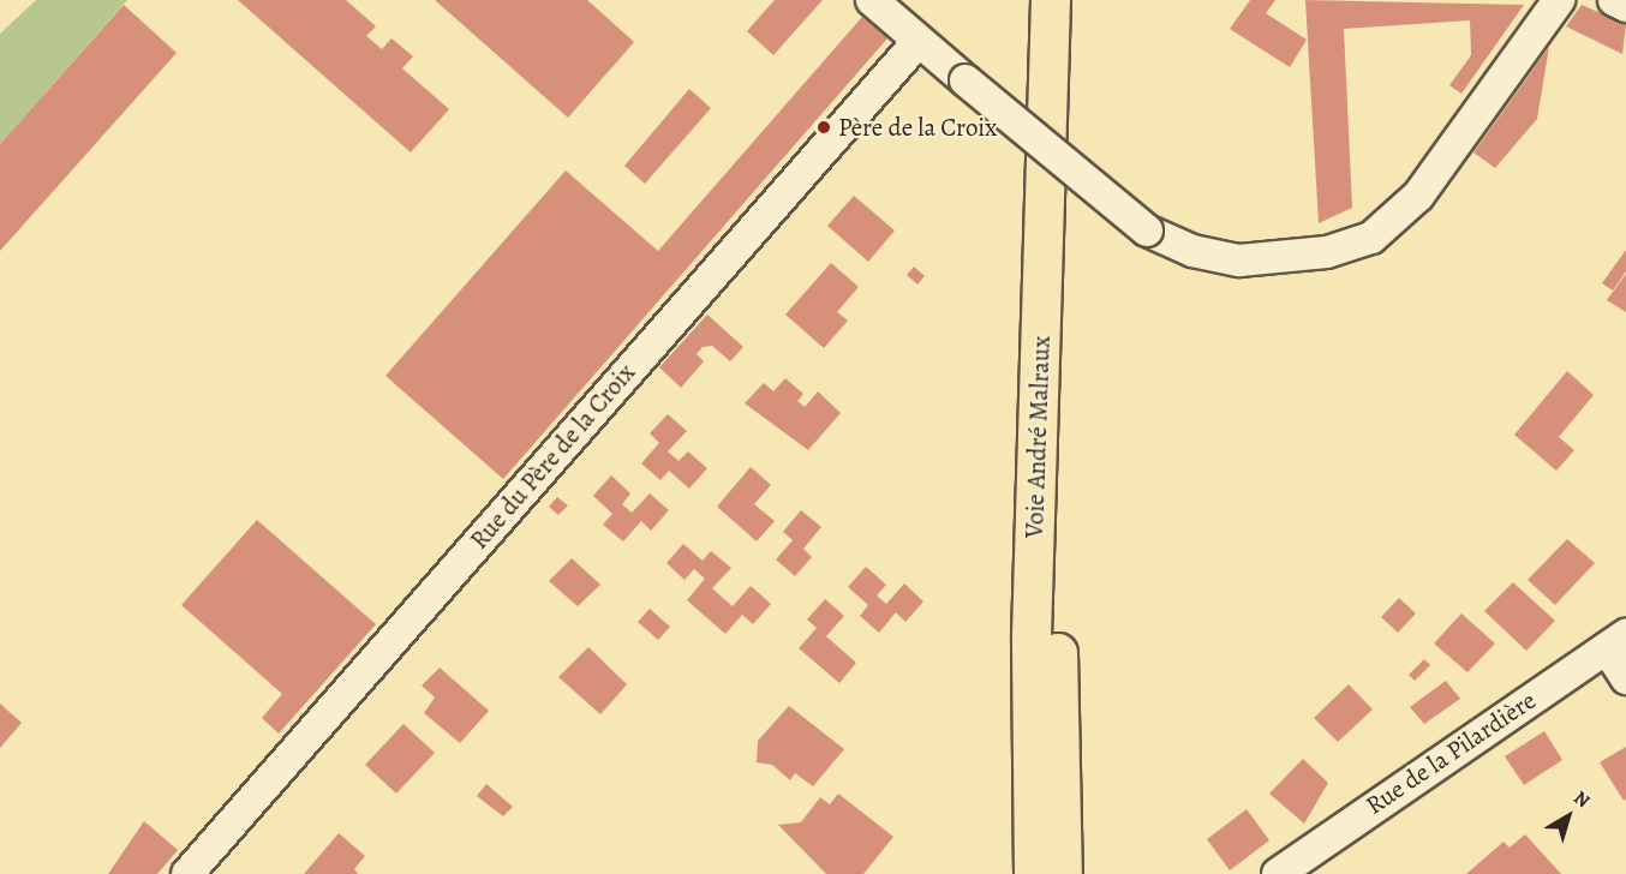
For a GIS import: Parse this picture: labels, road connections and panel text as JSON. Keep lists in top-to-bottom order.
{
  "streets": {
    "main road": ["Voie André Malraux"],
    "street": ["Rue du Père de la Croix", "Rue de la Pilardière"]
  },
  "places": ["Père de la Croix"],
  "north": "top right"
}
